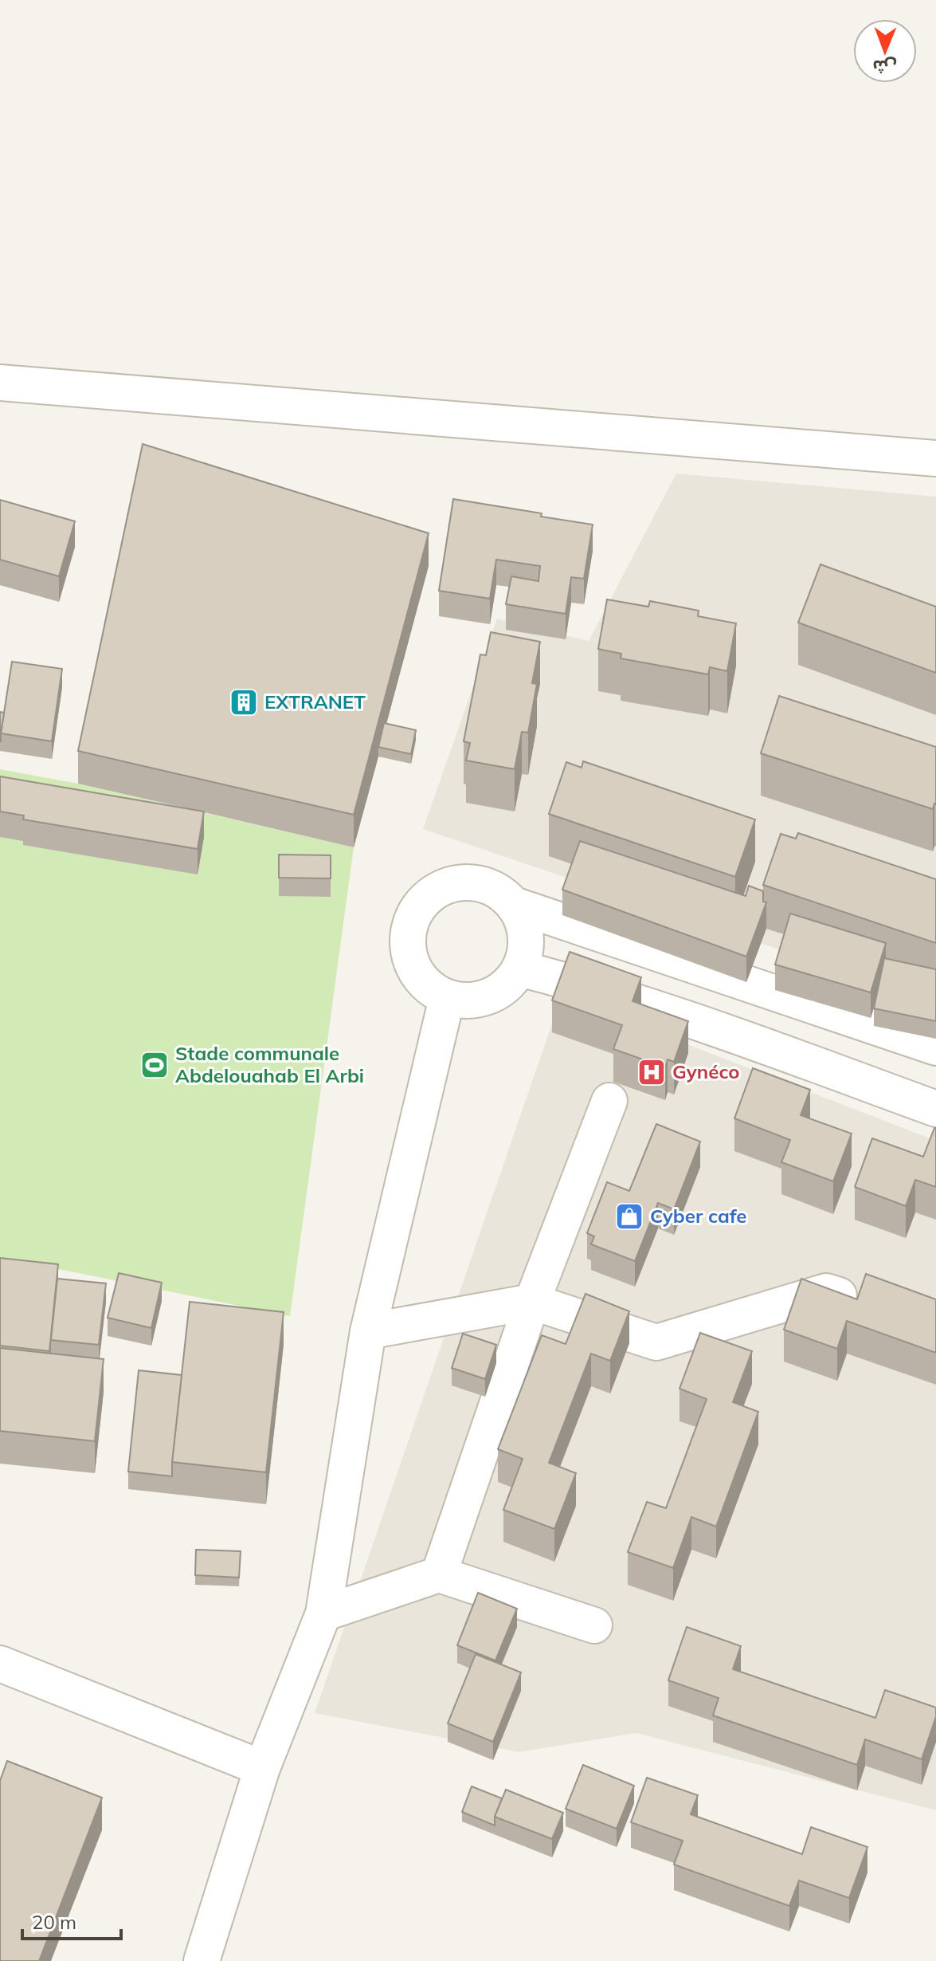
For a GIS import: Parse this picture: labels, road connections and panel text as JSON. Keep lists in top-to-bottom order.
{
  "places": {
    "building": ["EXTRANET"],
    "sports": ["Stade communale Abdelouahab El Arbi"],
    "hospital": ["Gynéco"],
    "shop": ["Cyber cafe"]
  },
  "scale_bar": "20 m",
  "north": "bottom"
}
